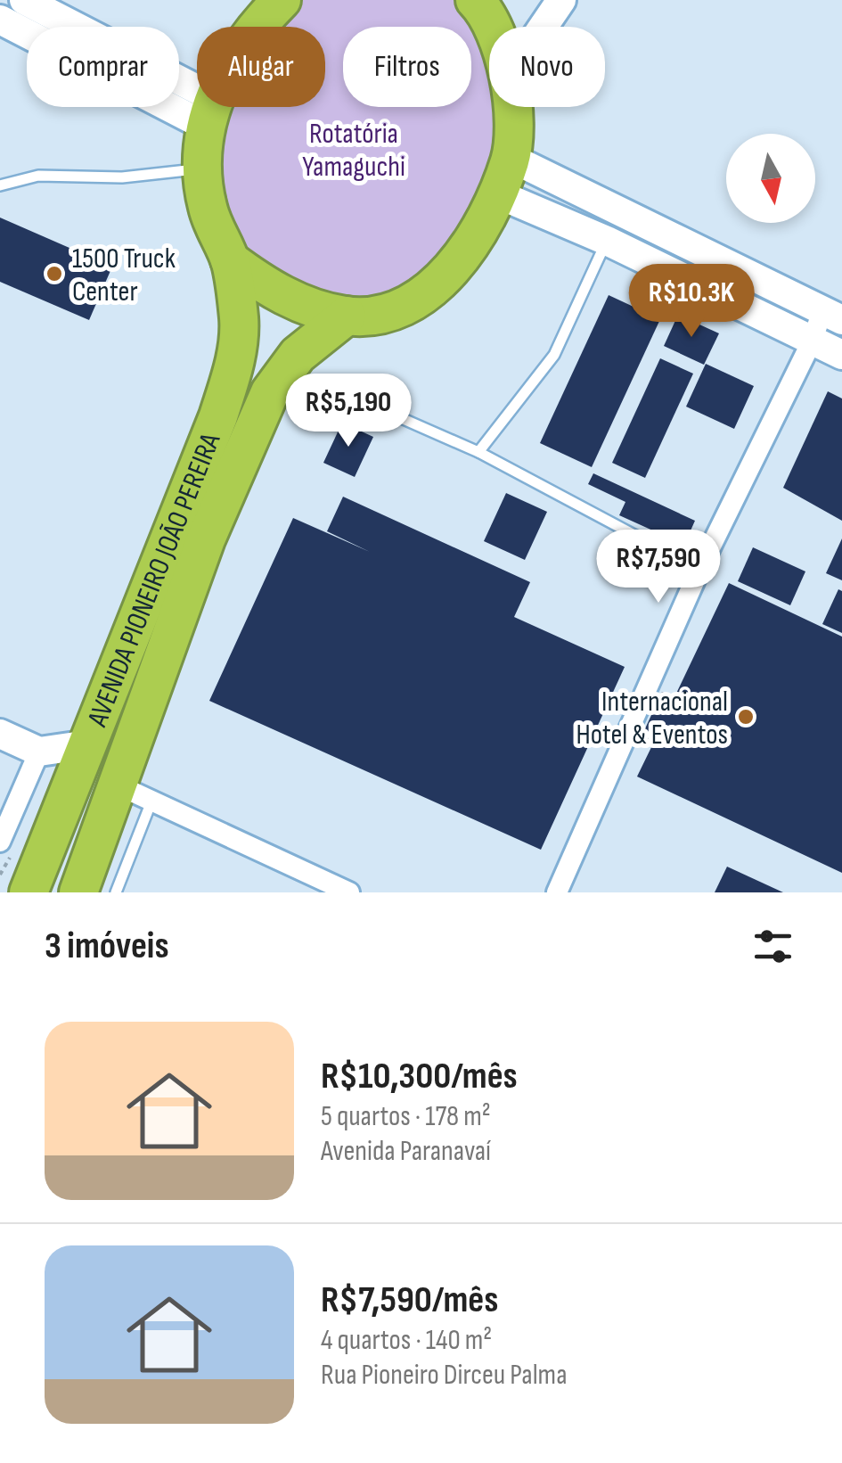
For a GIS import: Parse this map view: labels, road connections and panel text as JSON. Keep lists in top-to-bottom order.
{
  "streets": {
    "highway": ["AVENIDA PIONEIRO JOÃO PEREIRA"]
  },
  "parks": ["Rotatória Yamaguchi"],
  "places": ["1500 Truck Center", "Internacional Hotel & Eventos"],
  "north": "bottom",
  "page": {
    "chip": [
      "Comprar",
      "Alugar",
      "Filtros",
      "Novo"
    ],
    "price": ["R$10.3K", "R$5,190", "R$7,590"],
    "heading": "3 imóveis",
    "list": [
      {
        "name": "R$10,300/mês",
        "note": "5 quartos · 178 m² · Avenida Paranavaí"
      },
      {
        "name": "R$7,590/mês",
        "note": "4 quartos · 140 m² · Rua Pioneiro Dirceu Palma"
      }
    ]
  }
}
